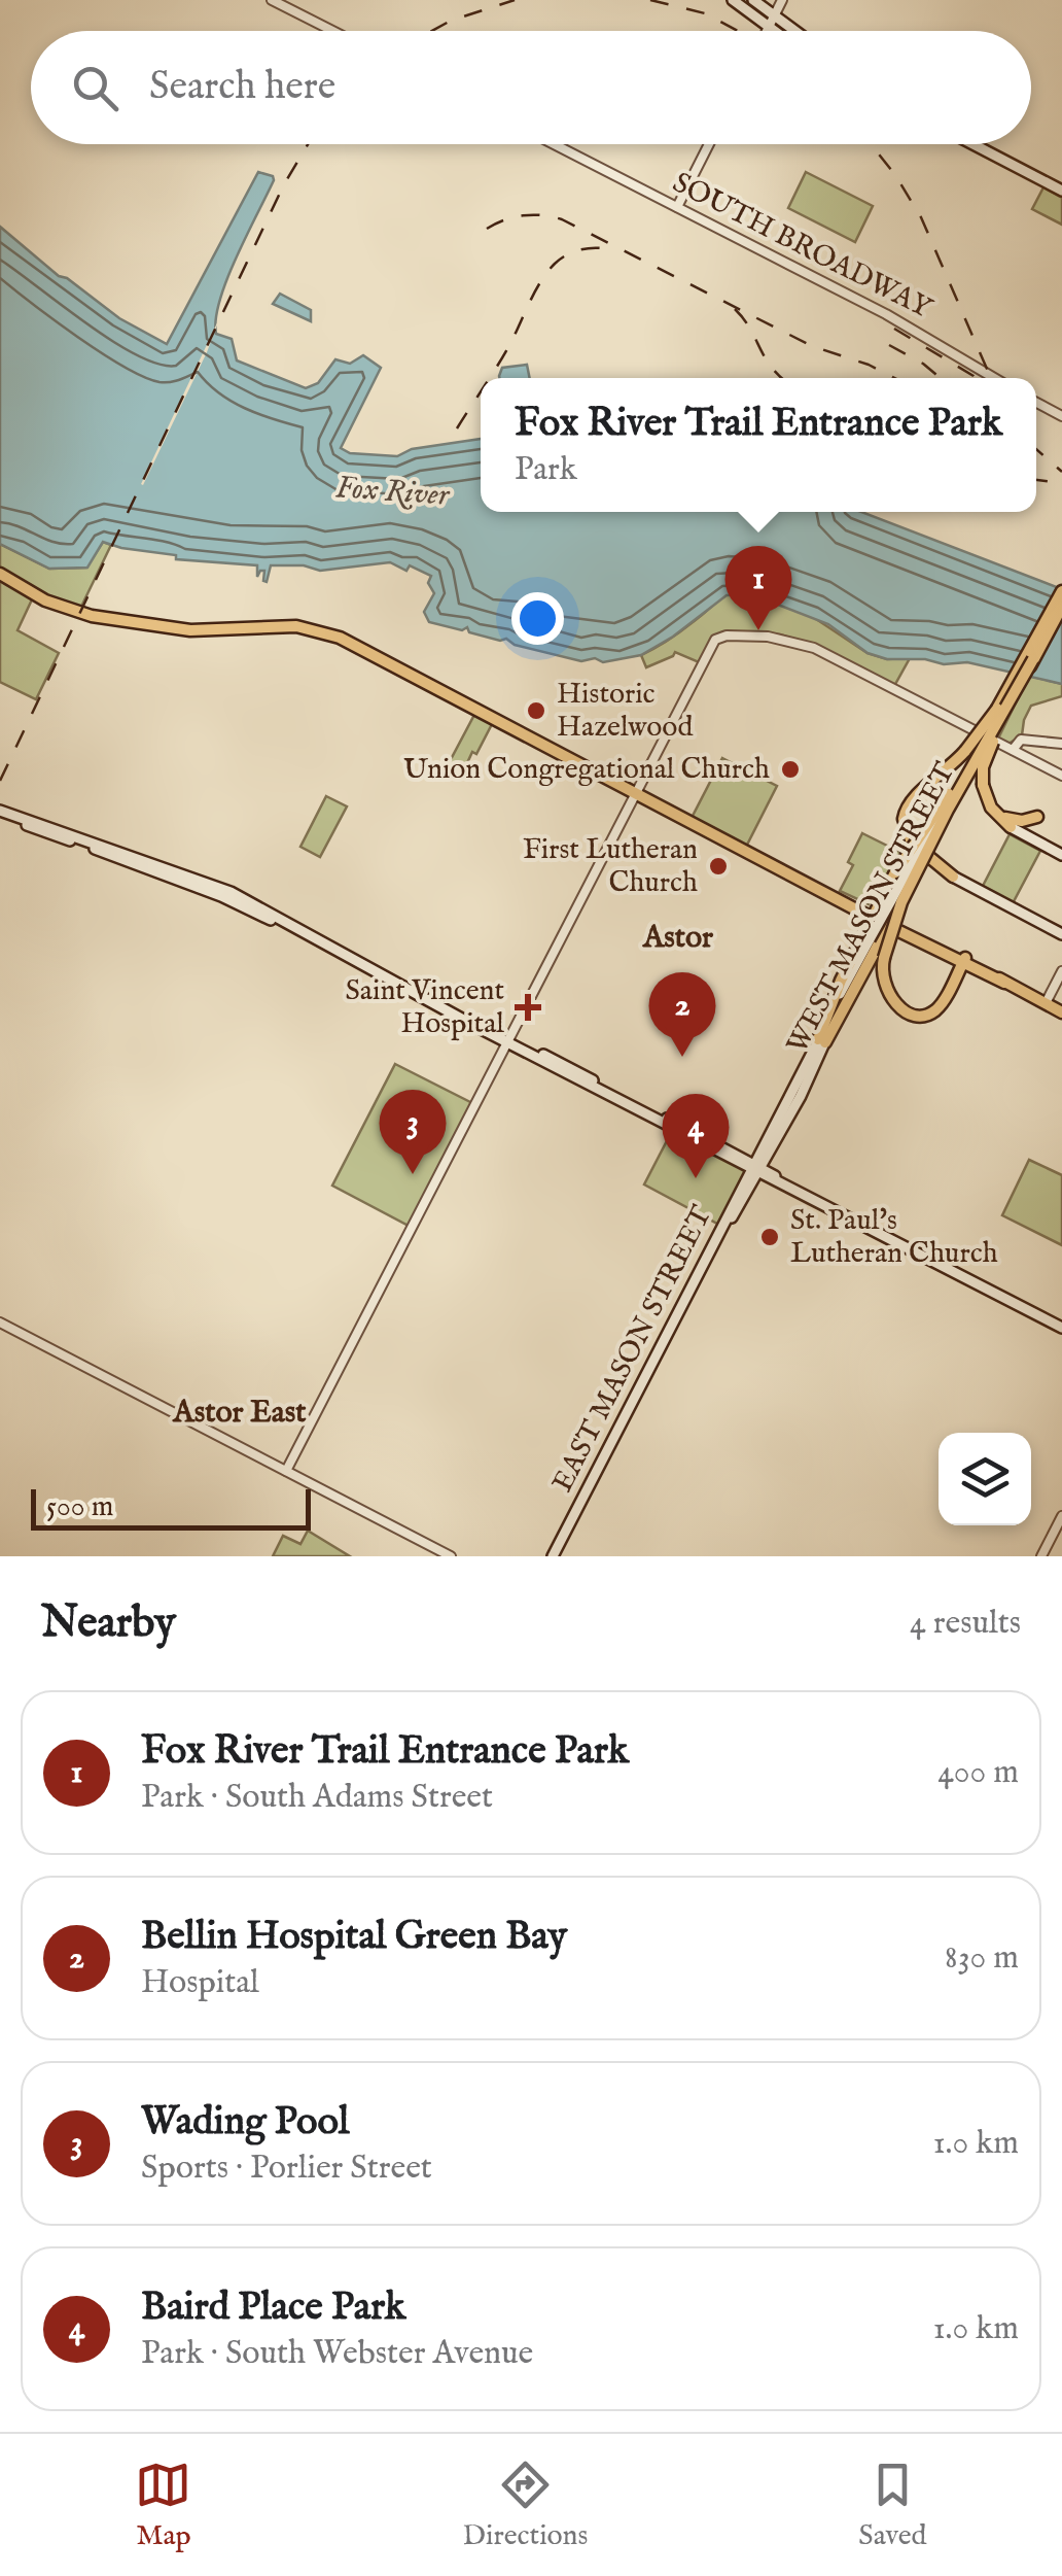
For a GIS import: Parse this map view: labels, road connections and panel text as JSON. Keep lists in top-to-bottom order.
{
  "streets": {
    "main road": ["WEST MASON STREET", "EAST MASON STREET"],
    "street": ["SOUTH BROADWAY"]
  },
  "crossings": [
    ["WEST MASON STREET", "EAST MASON STREET"]
  ],
  "districts": ["Astor", "Astor East"],
  "water": ["Fox River"],
  "places": {
    "other": [
      "Historic Hazelwood",
      "Union Congregational Church",
      "First Lutheran Church",
      "St. Paul's Lutheran Church"
    ],
    "health": ["Saint Vincent Hospital"]
  },
  "scale_bar": "500 m",
  "page": {
    "search": "Search here",
    "popup": ["Fox River Trail Entrance Park", "Park"],
    "pins": [
      "1",
      "2",
      "3",
      "4"
    ],
    "scale": "500 m",
    "heading": ["Nearby", "4 results"],
    "list": [
      {
        "mark": "1",
        "name": "Fox River Trail Entrance Park",
        "note": "Park · South Adams Street",
        "value": "400 m"
      },
      {
        "mark": "2",
        "name": "Bellin Hospital Green Bay",
        "note": "Hospital",
        "value": "830 m"
      },
      {
        "mark": "3",
        "name": "Wading Pool",
        "note": "Sports · Porlier Street",
        "value": "1.0 km"
      },
      {
        "mark": "4",
        "name": "Baird Place Park",
        "note": "Park · South Webster Avenue",
        "value": "1.0 km"
      }
    ],
    "nav": ["Map", "Directions", "Saved"]
  }
}
